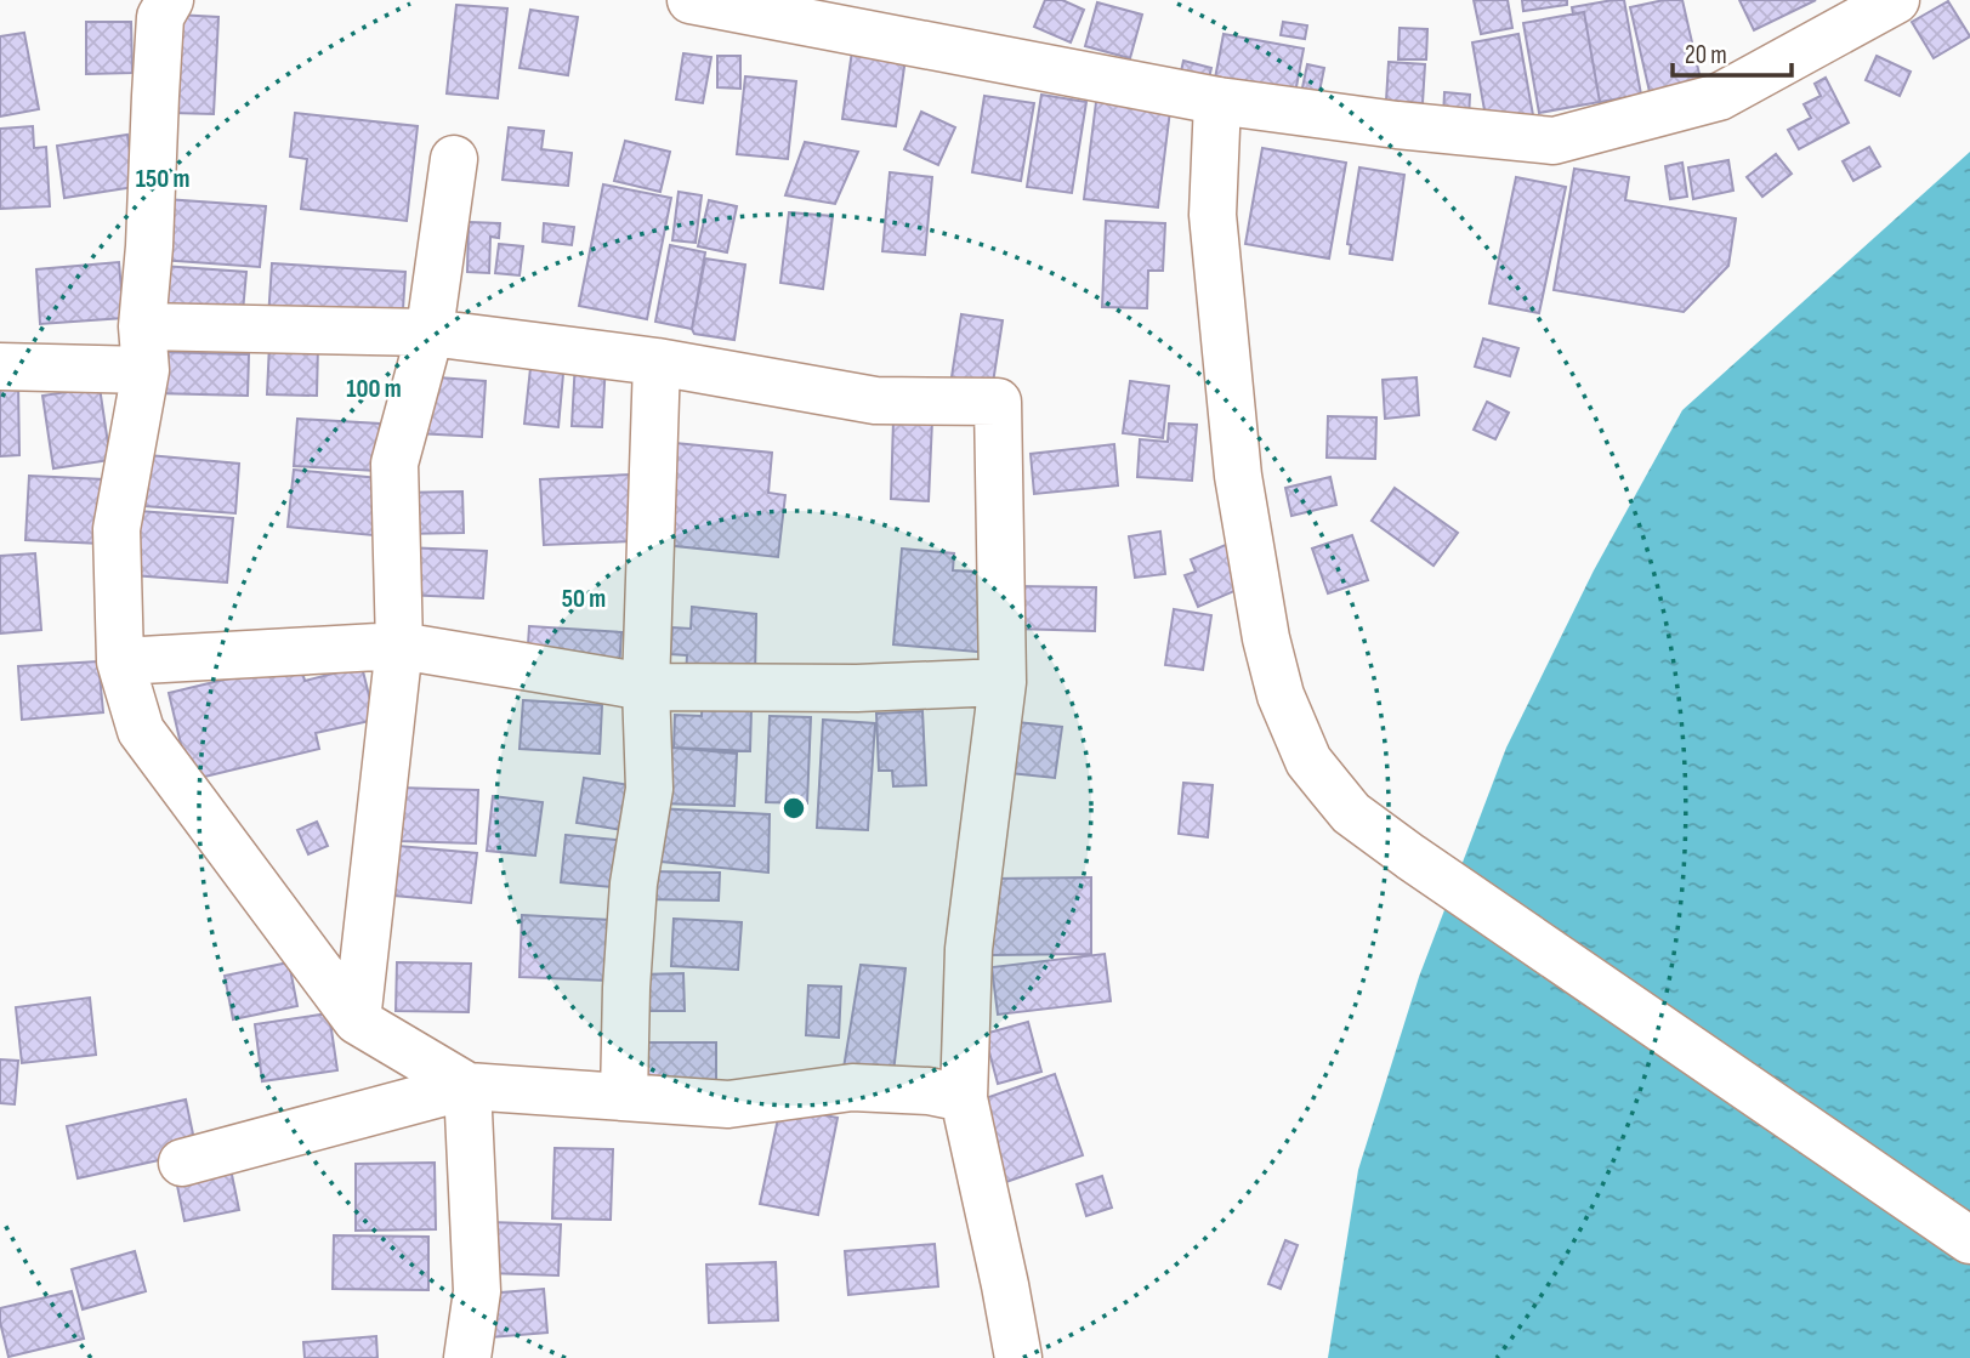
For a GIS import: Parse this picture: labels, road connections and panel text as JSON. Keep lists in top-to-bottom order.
{
  "scale_bar": "20 m",
  "rings": ["150 m", "100 m", "50 m"]
}
